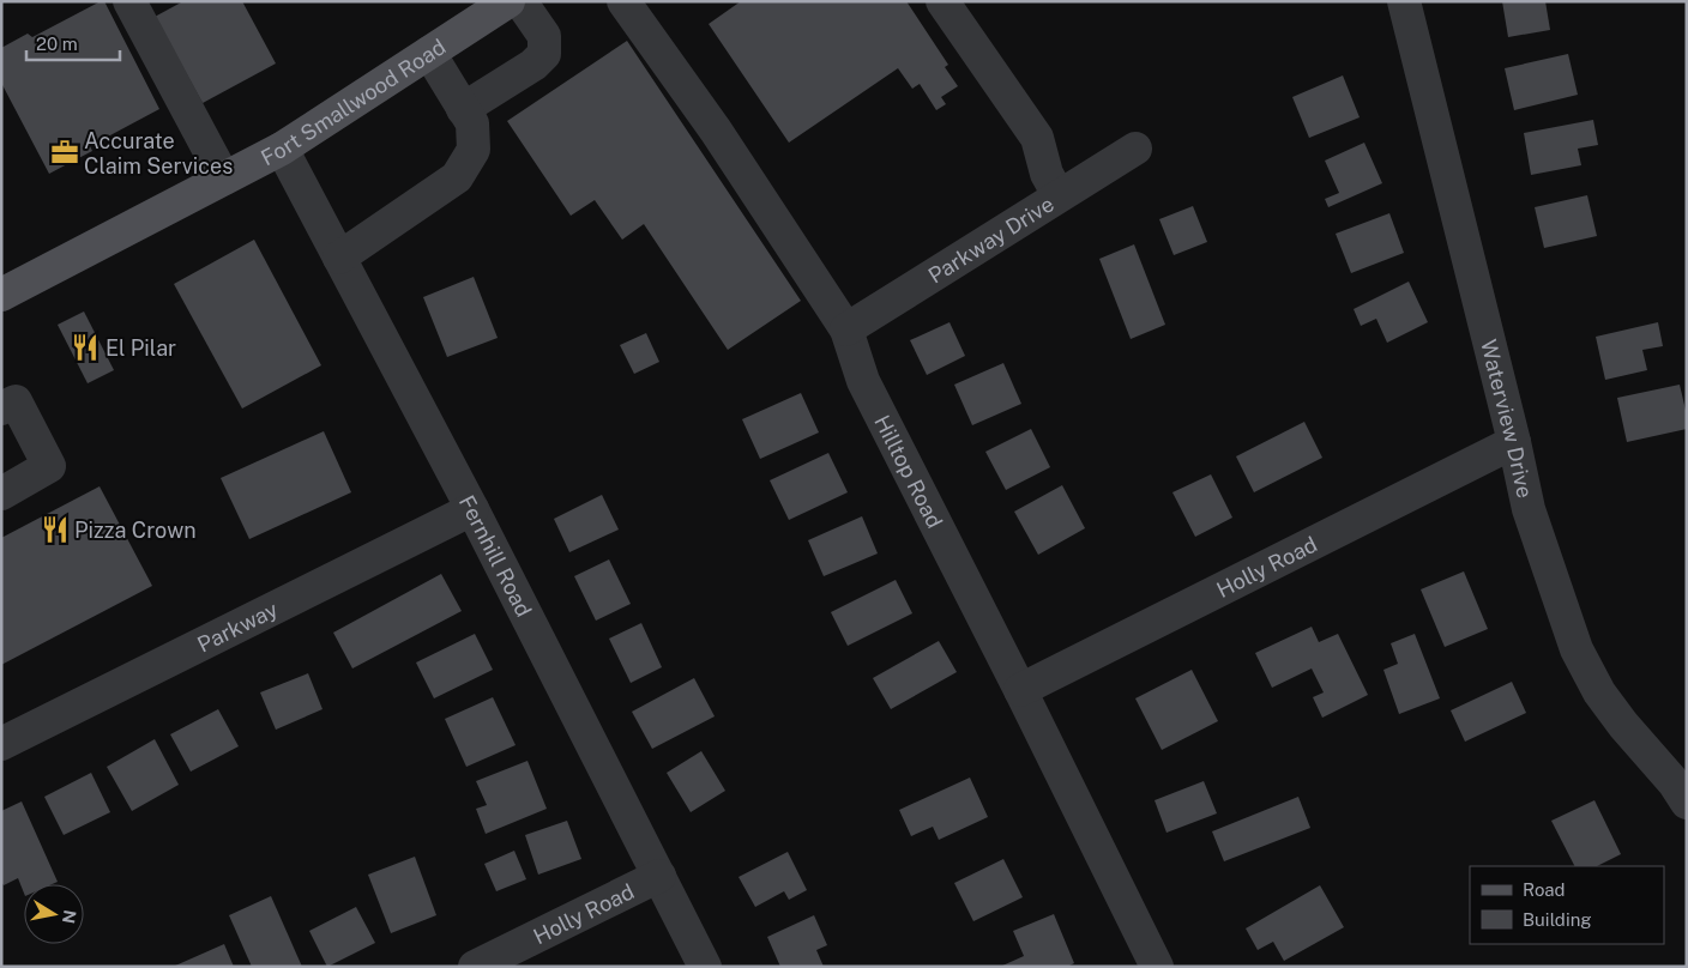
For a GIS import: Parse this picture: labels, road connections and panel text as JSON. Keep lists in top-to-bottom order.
{
  "streets": {
    "main road": ["Fort Smallwood Road"],
    "street": [
      "Parkway Drive",
      "Waterview Drive",
      "Hilltop Road",
      "Fernhill Road",
      "Holly Road",
      "Parkway"
    ]
  },
  "crossings": [
    ["Fort Smallwood Road", "Fernhill Road"],
    ["Parkway Drive", "Hilltop Road"],
    ["Waterview Drive", "Holly Road"],
    ["Hilltop Road", "Holly Road"],
    ["Fernhill Road", "Holly Road"],
    ["Fernhill Road", "Parkway"]
  ],
  "places": {
    "office": ["Accurate Claim Services"],
    "restaurant": ["El Pilar", "Pizza Crown"]
  },
  "legend": ["Road", "Building"],
  "scale_bar": "20 m",
  "north": "right"
}
